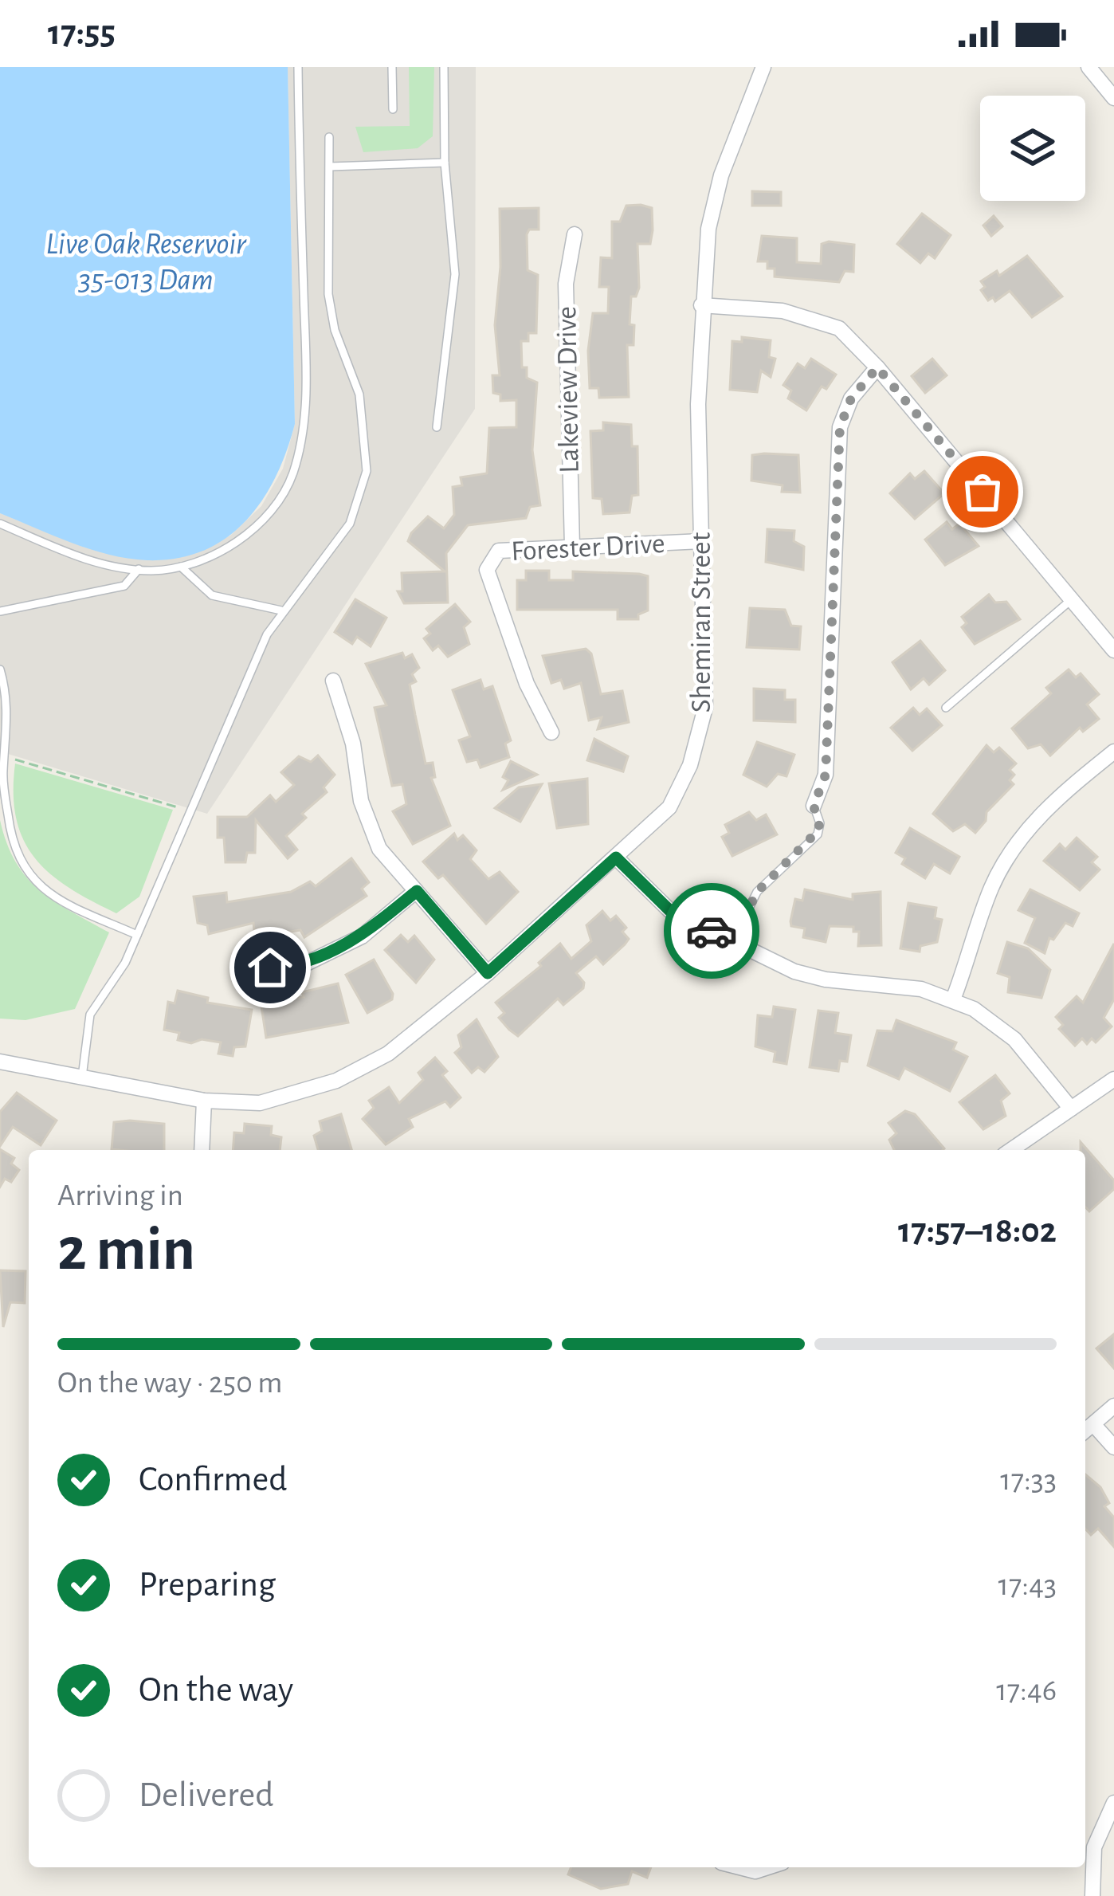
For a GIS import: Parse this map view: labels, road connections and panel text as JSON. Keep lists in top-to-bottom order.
{
  "streets": {
    "street": ["Lakeview Drive", "Forester Drive", "Shemiran Street"]
  },
  "crossings": [
    ["Lakeview Drive", "Forester Drive"],
    ["Forester Drive", "Shemiran Street"]
  ],
  "water": ["Live Oak Reservoir 35-013 Dam"],
  "page": {
    "status": "17:55",
    "heading": ["2 min", "Arriving in", "17:57–18:02"],
    "bar": "On the way · 250 m",
    "list": [
      ["Confirmed", "17:33"],
      ["Preparing", "17:43"],
      ["On the way", "17:46"],
      "Delivered"
    ]
  }
}
